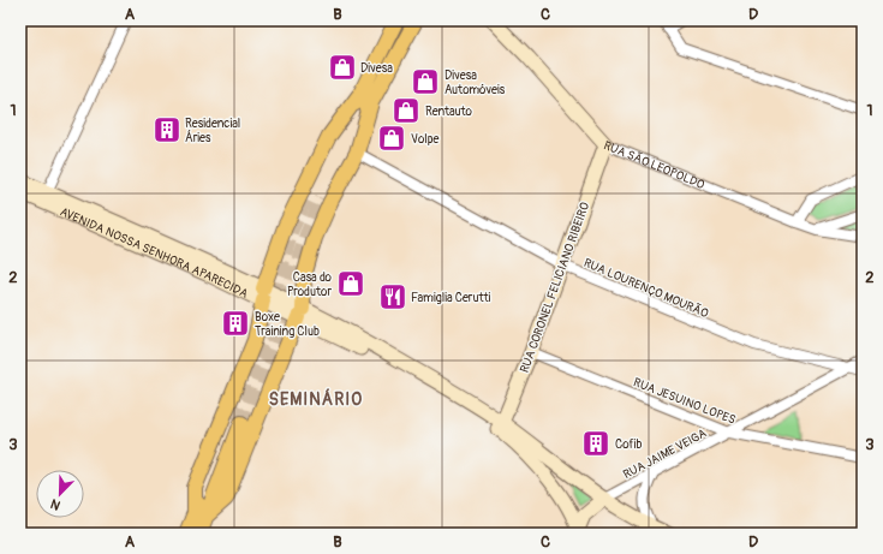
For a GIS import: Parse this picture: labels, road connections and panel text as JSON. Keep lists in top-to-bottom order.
{
  "streets": {
    "main road": ["RUA SÃO LEOPOLDO", "AVENIDA NOSSA SENHORA APARECIDA", "RUA CORONEL FELICIANO RIBEIRO"],
    "street": ["RUA LOURENÇO MOURÃO", "RUA JESUINO LOPES", "RUA JAIME VEIGA"]
  },
  "crossings": [
    ["RUA SÃO LEOPOLDO", "RUA CORONEL FELICIANO RIBEIRO"],
    ["AVENIDA NOSSA SENHORA APARECIDA", "RUA CORONEL FELICIANO RIBEIRO"],
    ["RUA CORONEL FELICIANO RIBEIRO", "RUA LOURENÇO MOURÃO"],
    ["RUA CORONEL FELICIANO RIBEIRO", "RUA JESUINO LOPES"],
    ["RUA LOURENÇO MOURÃO", "RUA JAIME VEIGA"],
    ["RUA JESUINO LOPES", "RUA JAIME VEIGA"]
  ],
  "districts": ["SEMINÁRIO"],
  "places": {
    "shop": [
      "Divesa",
      "Divesa Automóveis",
      "Rentauto",
      "Volpe",
      "Casa do Produtor"
    ],
    "building": ["Residencial Áries", "Boxe Training Club", "Cofib"],
    "restaurant": ["Famiglia Cerutti"]
  },
  "north": "bottom left",
  "grid": {
    "columns": [
      "A",
      "B",
      "C",
      "D"
    ],
    "rows": ["1", "2", "3"]
  }
}
